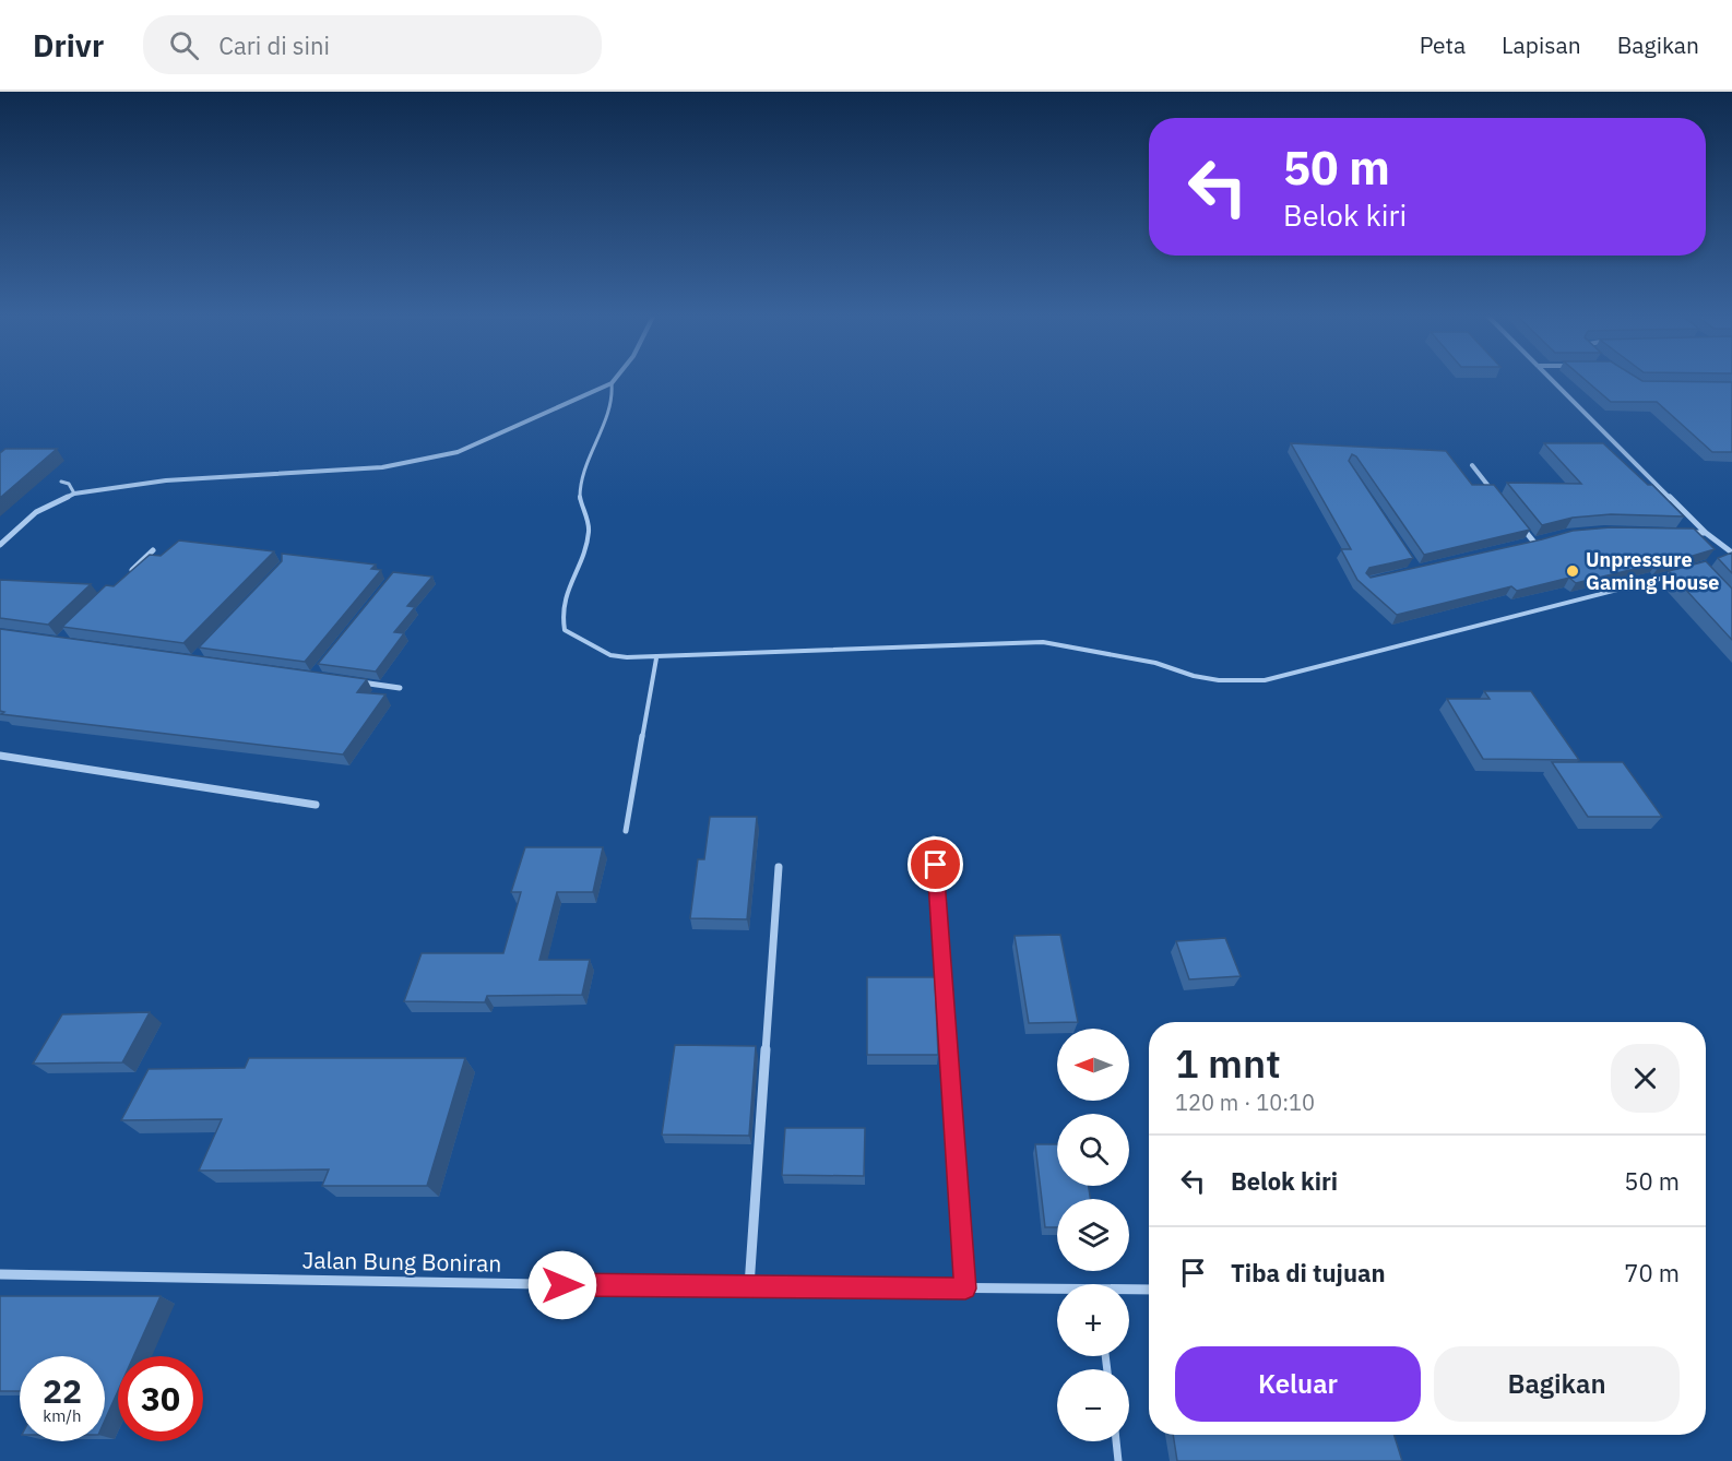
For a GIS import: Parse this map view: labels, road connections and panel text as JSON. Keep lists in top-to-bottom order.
{
  "streets": {
    "street": ["Jalan Bung Boniran"]
  },
  "places": ["Unpressure Gaming House"],
  "north": "left",
  "page": {
    "header": "Drivr",
    "search": "Cari di sini",
    "nav": ["Peta", "Lapisan", "Bagikan"],
    "turn": ["50 m", "Belok kiri"],
    "heading": ["1 mnt", "120 m · 10:10"],
    "map_buttons": ["+", "−"],
    "list": [
      {
        "name": "Belok kiri",
        "value": "50 m"
      },
      {
        "name": "Tiba di tujuan",
        "value": "70 m"
      }
    ],
    "buttons": ["Keluar", "Bagikan"],
    "speed": "22 km/h",
    "limit": "30"
  }
}
